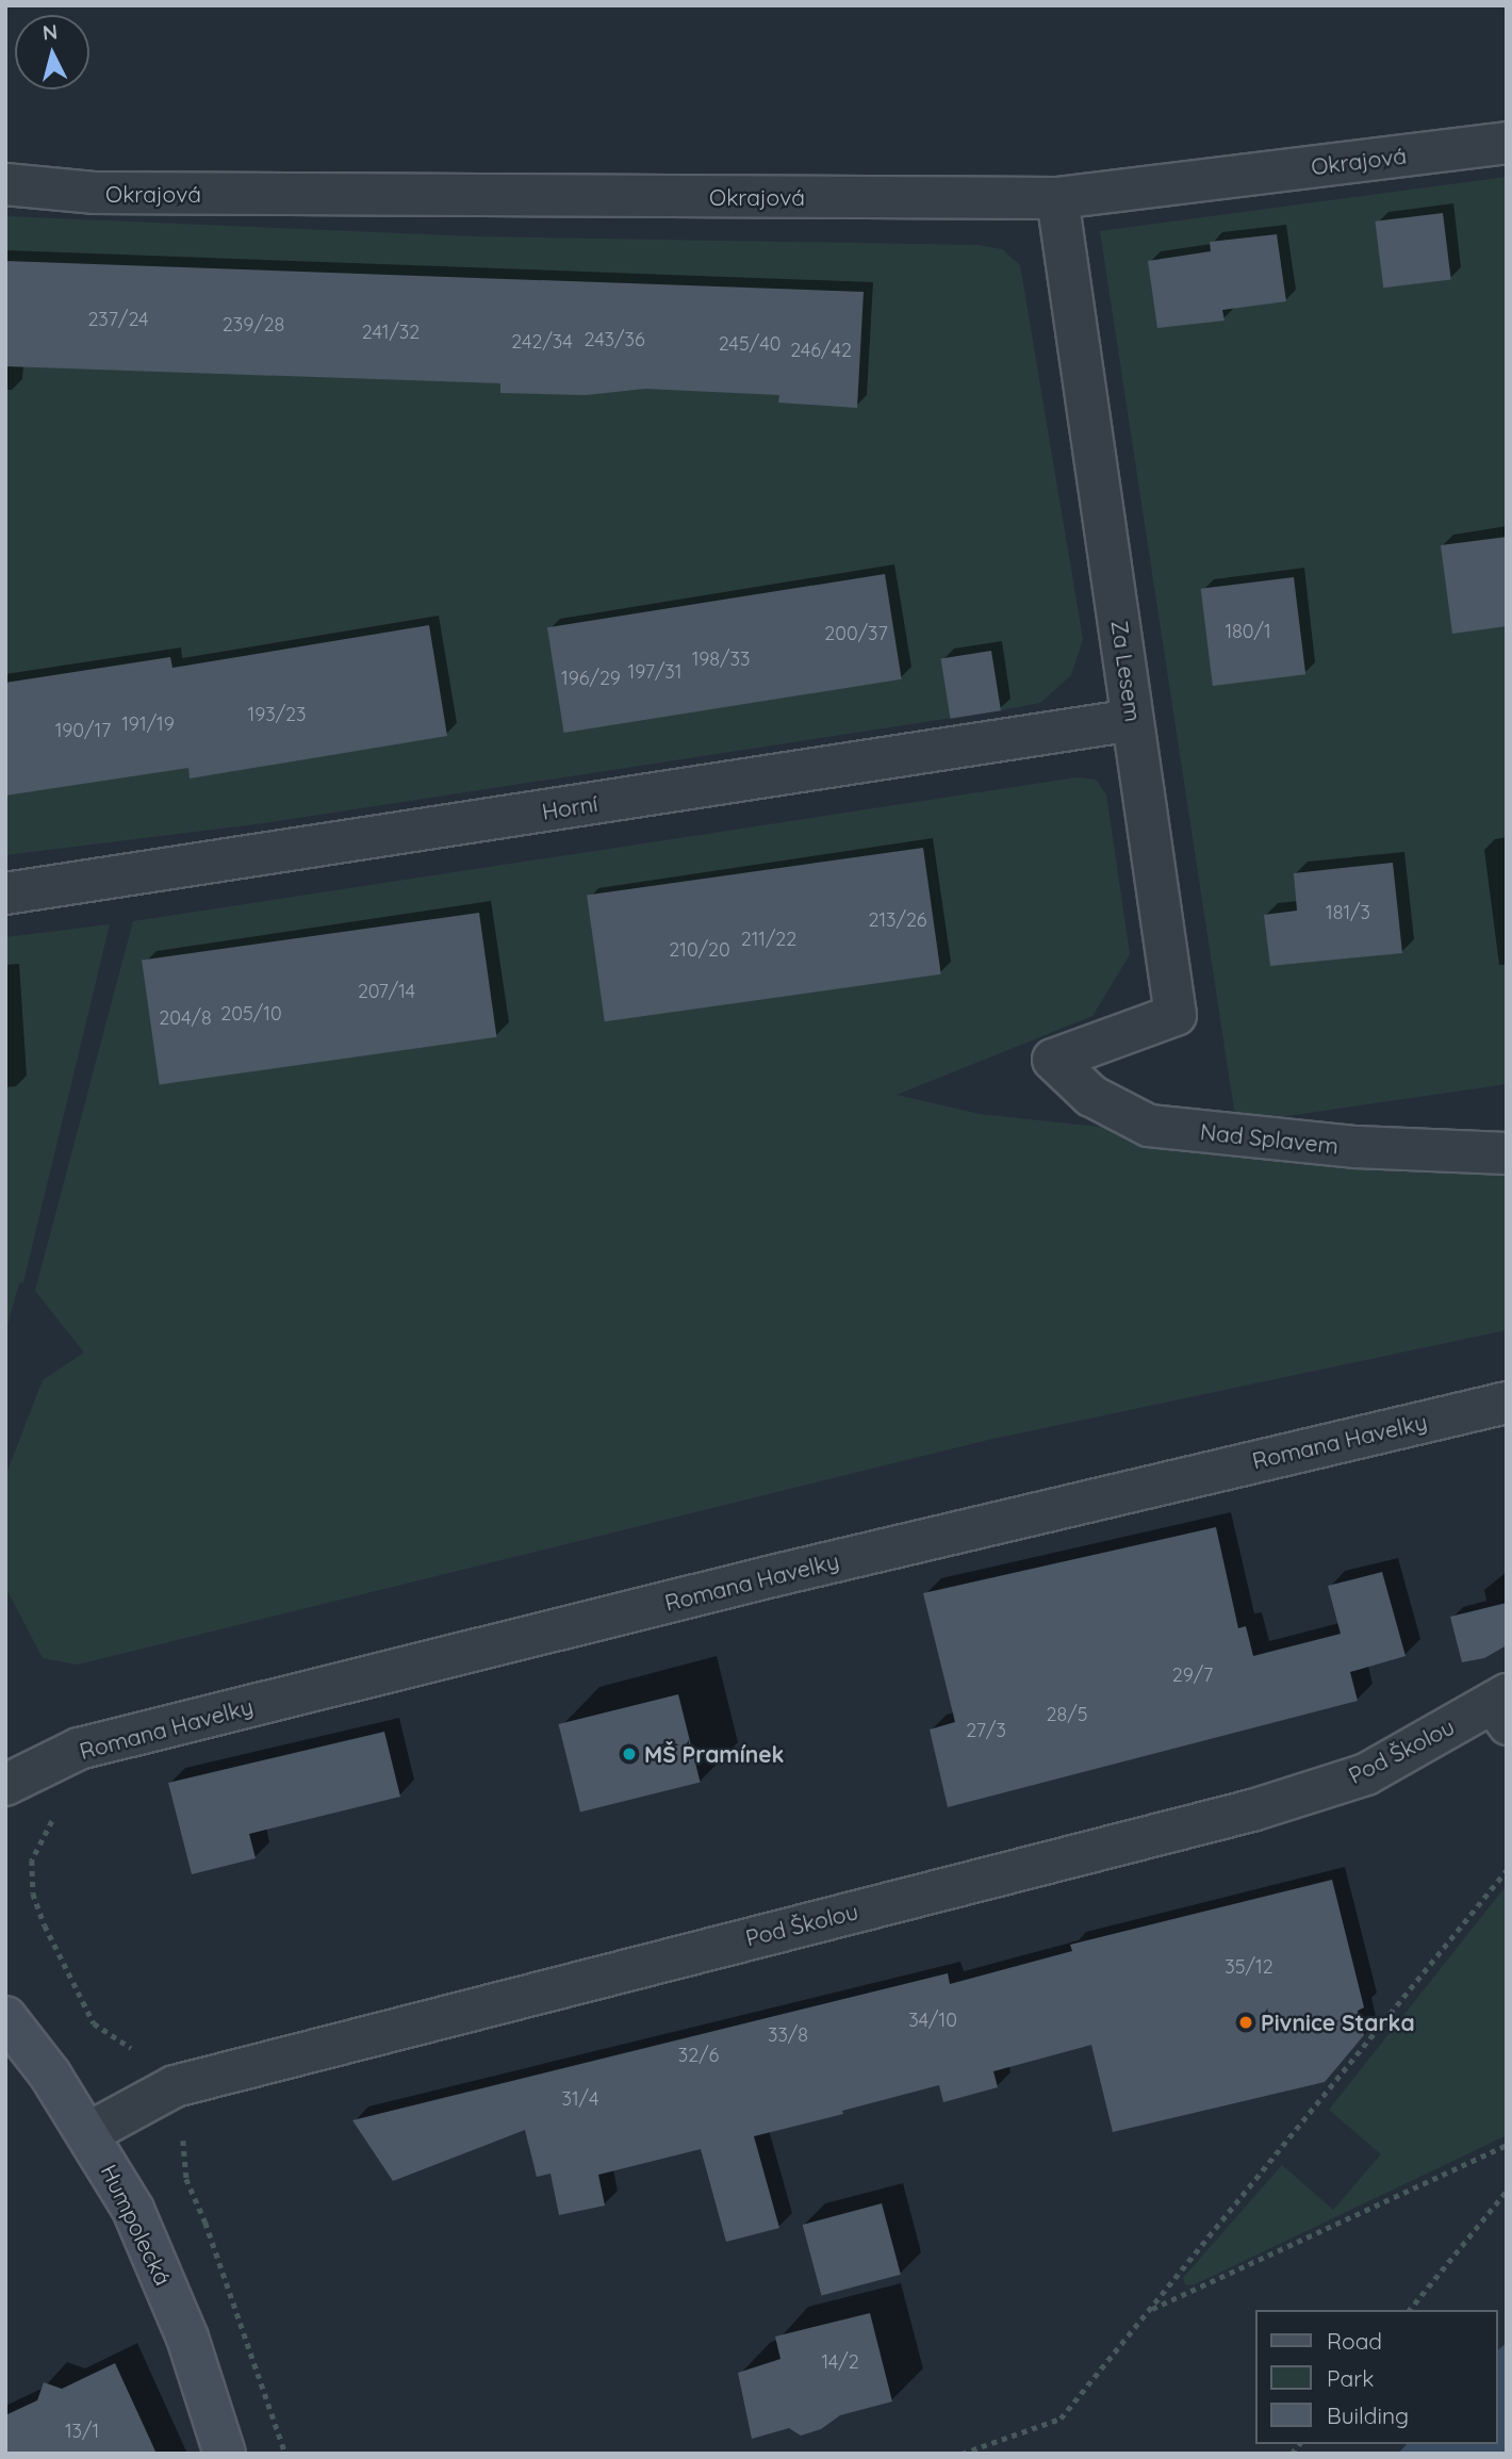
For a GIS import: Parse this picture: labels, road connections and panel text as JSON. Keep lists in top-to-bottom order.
{
  "streets": {
    "main road": ["Humpolecká"],
    "street": [
      "Okrajová",
      "Za Lesem",
      "Horní",
      "Nad Splavem",
      "Romana Havelky",
      "Pod Školou"
    ]
  },
  "crossings": [
    ["Okrajová", "Za Lesem"],
    ["Za Lesem", "Horní"],
    ["Za Lesem", "Nad Splavem"],
    ["Pod Školou", "Humpolecká"]
  ],
  "places": ["MŠ Pramínek", "Pivnice Starka"],
  "house_numbers": [
    "237/24",
    "239/28",
    "241/32",
    "243/36",
    "242/34",
    "245/40",
    "246/42",
    "180/1",
    "200/37",
    "198/33",
    "197/31",
    "196/29",
    "193/23",
    "191/19",
    "190/17",
    "181/3",
    "213/26",
    "211/22",
    "210/20",
    "207/14",
    "205/10",
    "204/8",
    "29/7",
    "28/5",
    "27/3",
    "35/12",
    "34/10",
    "33/8",
    "32/6",
    "31/4",
    "14/2",
    "13/1"
  ],
  "legend": ["Road", "Park", "Building"],
  "north": "top"
}
